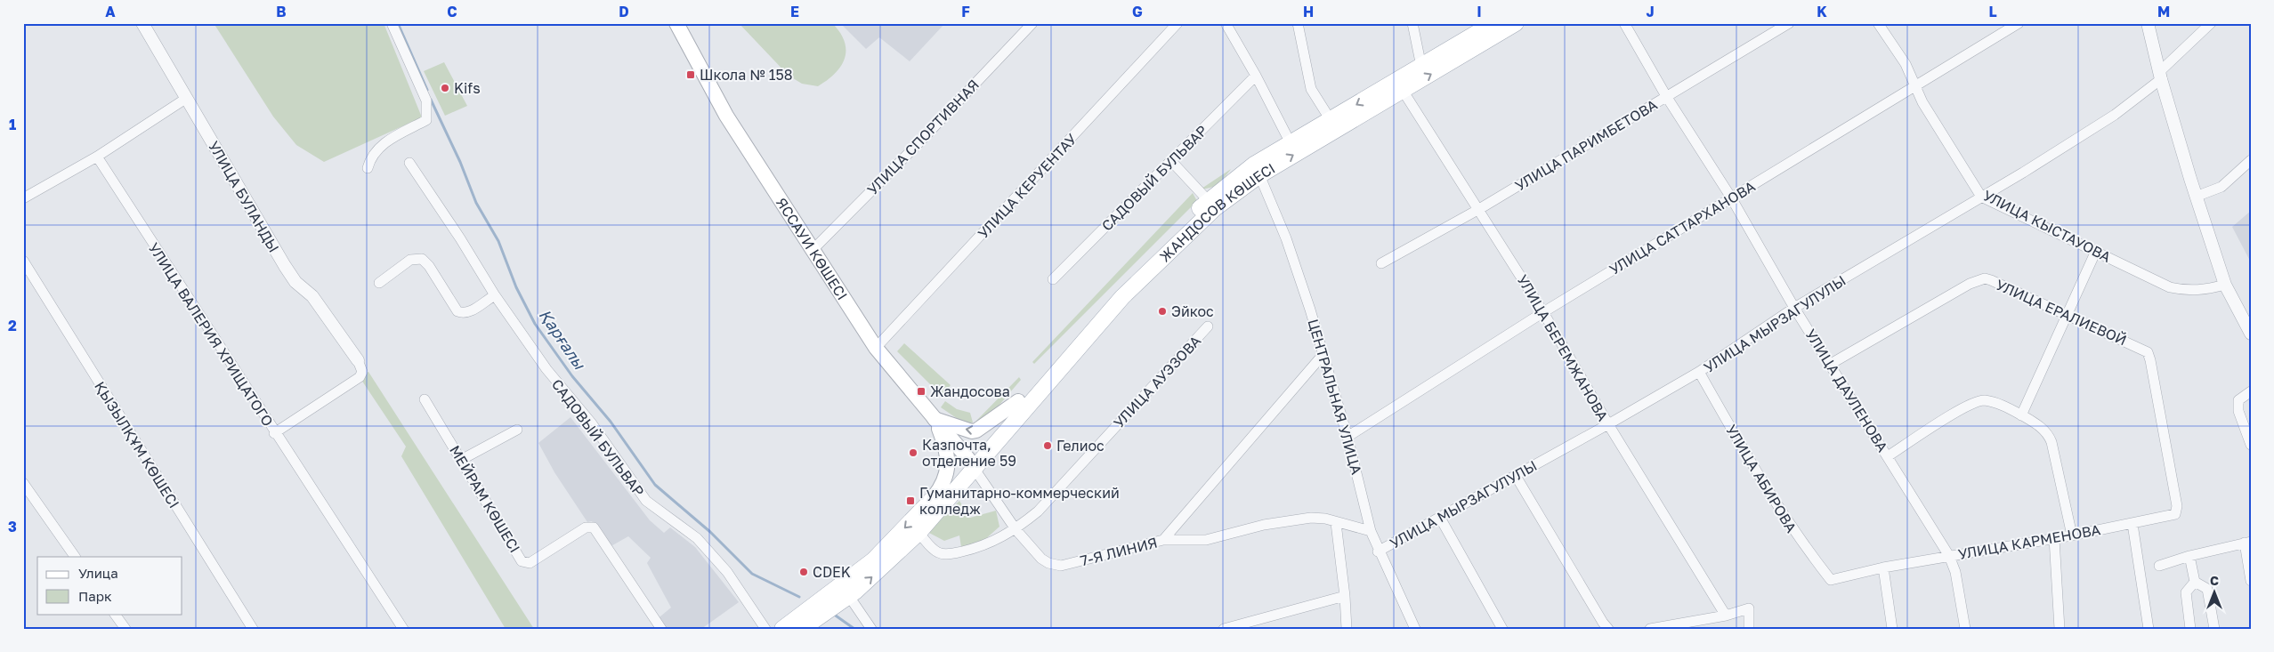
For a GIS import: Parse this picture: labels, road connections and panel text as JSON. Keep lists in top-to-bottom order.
{
  "streets": {
    "main road": ["ЖАНДОСОВ КӨШЕСІ", "ЯССАУИ КӨШЕСІ"],
    "street": [
      "УЛИЦА СПОРТИВНАЯ",
      "УЛИЦА ПАРИМБЕТОВА",
      "САДОВЫЙ БУЛЬВАР",
      "УЛИЦА КЕРУЕНТАУ",
      "УЛИЦА БУЛАНДЫ",
      "УЛИЦА КЫСТАУОВА",
      "УЛИЦА САТТАРХАНОВА",
      "УЛИЦА ЕРАЛИЕВОЙ",
      "УЛИЦА МЫРЗАГУЛУЛЫ",
      "УЛИЦА ВАЛЕРИЯ ХРИЩАТОГО",
      "УЛИЦА БЕРЕМЖАНОВА",
      "УЛИЦА АУЭЗОВА",
      "УЛИЦА ДАУЛЕНОВА",
      "ЦЕНТРАЛЬНАЯ УЛИЦА",
      "ҚЫЗЫЛҚҰМ КӨШЕСІ",
      "УЛИЦА АБИРОВА",
      "МЕЙРАМ КӨШЕСІ",
      "УЛИЦА КАРМЕНОВА",
      "7-Я ЛИНИЯ"
    ]
  },
  "crossings": [
    ["УЛИЦА СПОРТИВНАЯ", "ЯССАУИ КӨШЕСІ"],
    ["УЛИЦА ПАРИМБЕТОВА", "УЛИЦА БЕРЕМЖАНОВА"],
    ["УЛИЦА ПАРИМБЕТОВА", "УЛИЦА ДАУЛЕНОВА"],
    ["УЛИЦА КЕРУЕНТАУ", "ЯССАУИ КӨШЕСІ"],
    ["УЛИЦА БУЛАНДЫ", "УЛИЦА ВАЛЕРИЯ ХРИЩАТОГО"],
    ["ЖАНДОСОВ КӨШЕСІ", "ЯССАУИ КӨШЕСІ"],
    ["ЖАНДОСОВ КӨШЕСІ", "УЛИЦА БЕРЕМЖАНОВА"],
    ["ЖАНДОСОВ КӨШЕСІ", "ЦЕНТРАЛЬНАЯ УЛИЦА"],
    ["ЖАНДОСОВ КӨШЕСІ", "7-Я ЛИНИЯ"],
    ["УЛИЦА КЫСТАУОВА", "УЛИЦА САТТАРХАНОВА"],
    ["УЛИЦА КЫСТАУОВА", "УЛИЦА МЫРЗАГУЛУЛЫ"],
    ["УЛИЦА САТТАРХАНОВА", "УЛИЦА БЕРЕМЖАНОВА"],
    ["УЛИЦА САТТАРХАНОВА", "УЛИЦА ДАУЛЕНОВА"],
    ["УЛИЦА САТТАРХАНОВА", "ЦЕНТРАЛЬНАЯ УЛИЦА"],
    ["ЯССАУИ КӨШЕСІ", "7-Я ЛИНИЯ"],
    ["УЛИЦА ЕРАЛИЕВОЙ", "УЛИЦА ДАУЛЕНОВА"],
    ["УЛИЦА ЕРАЛИЕВОЙ", "УЛИЦА КАРМЕНОВА"],
    ["УЛИЦА МЫРЗАГУЛУЛЫ", "УЛИЦА БЕРЕМЖАНОВА"],
    ["УЛИЦА МЫРЗАГУЛУЛЫ", "УЛИЦА ДАУЛЕНОВА"],
    ["УЛИЦА МЫРЗАГУЛУЛЫ", "ЦЕНТРАЛЬНАЯ УЛИЦА"],
    ["УЛИЦА МЫРЗАГУЛУЛЫ", "УЛИЦА АБИРОВА"],
    ["УЛИЦА АУЭЗОВА", "7-Я ЛИНИЯ"],
    ["УЛИЦА ДАУЛЕНОВА", "УЛИЦА КАРМЕНОВА"],
    ["ЦЕНТРАЛЬНАЯ УЛИЦА", "7-Я ЛИНИЯ"],
    ["УЛИЦА АБИРОВА", "УЛИЦА КАРМЕНОВА"]
  ],
  "water": ["Қарғалы"],
  "places": {
    "transit": ["Школа № 158", "Жандосова", "Гуманитарно-коммерческий колледж"],
    "other": [
      "Kifs",
      "Эйкос",
      "Гелиос",
      "Казпочта, отделение 59",
      "CDEK"
    ]
  },
  "legend": ["Улица", "Парк"],
  "north": "top",
  "grid": {
    "columns": [
      "A",
      "B",
      "C",
      "D",
      "E",
      "F",
      "G",
      "H",
      "I",
      "J",
      "K",
      "L",
      "M"
    ],
    "rows": ["1", "2", "3"]
  }
}
